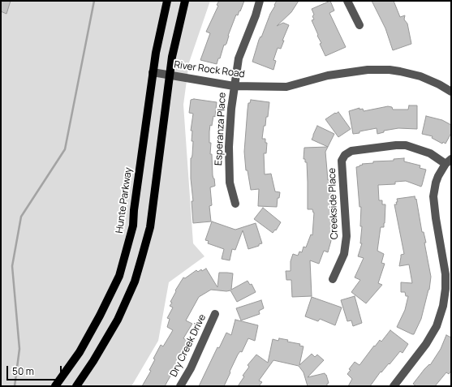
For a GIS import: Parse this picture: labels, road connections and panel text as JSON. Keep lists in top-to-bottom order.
{
  "streets": {
    "main road": ["Hunte Parkway"],
    "street": [
      "River Rock Road",
      "Esperanza Place",
      "Creekside Place",
      "Dry Creek Drive"
    ]
  },
  "crossings": [
    ["River Rock Road", "Esperanza Place"],
    ["River Rock Road", "Hunte Parkway"]
  ],
  "scale_bar": "50 m"
}
